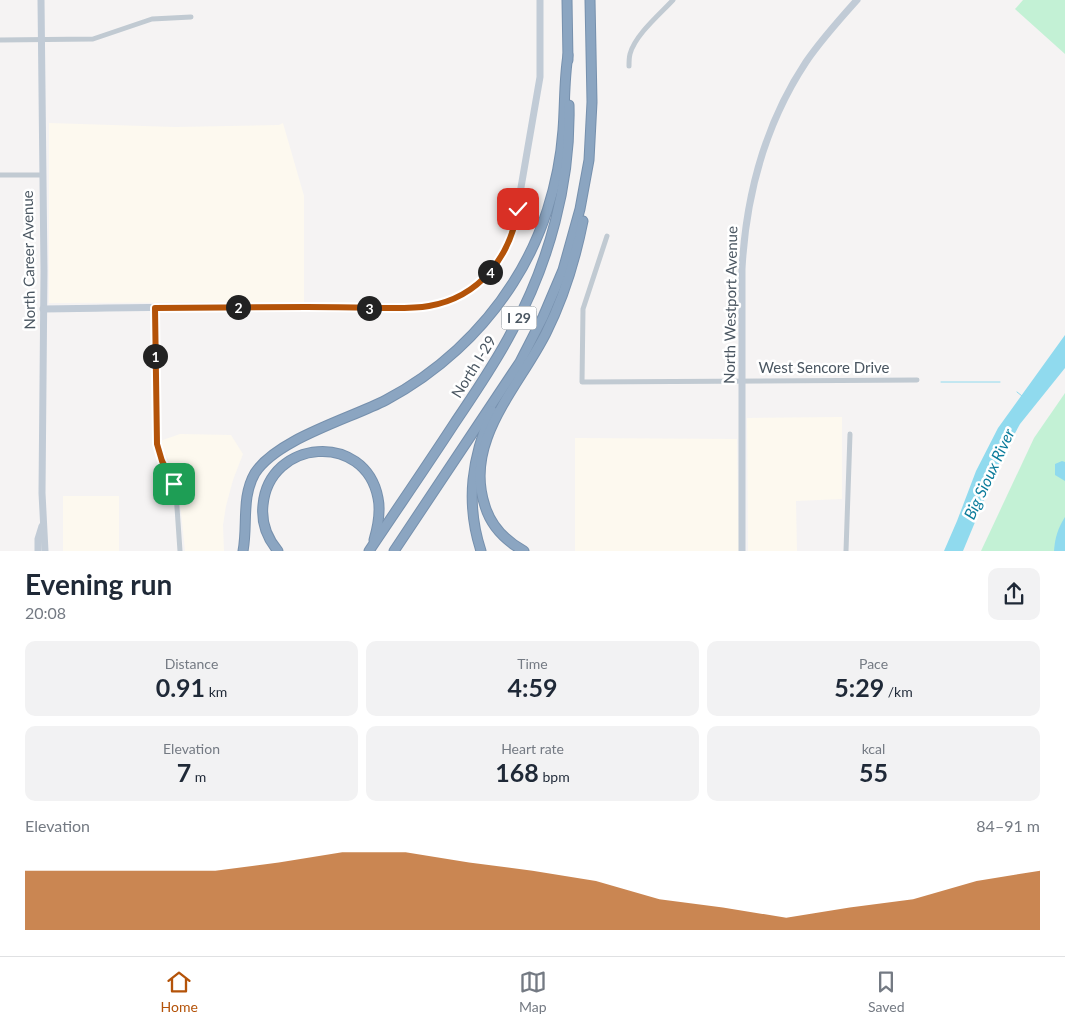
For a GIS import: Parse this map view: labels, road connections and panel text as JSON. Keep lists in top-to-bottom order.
{
  "streets": {
    "highway": ["I 29", "North I-29"],
    "street": ["North Career Avenue", "North Westport Avenue", "West Sencore Drive"]
  },
  "crossings": [
    ["North Westport Avenue", "West Sencore Drive"]
  ],
  "water": ["Big Sioux River"],
  "page": {
    "pins": [
      "4",
      "2",
      "3",
      "1"
    ],
    "heading": ["Evening run", "20:08"],
    "stats": [
      ["Distance", "0.91 km"],
      ["Time", "4:59"],
      ["Pace", "5:29 /km"],
      ["Elevation", "7 m"],
      ["Heart rate", "168 bpm"],
      ["kcal", "55"]
    ],
    "chart": ["Elevation", "84–91 m"],
    "tabs": ["Home", "Map", "Saved"]
  }
}
